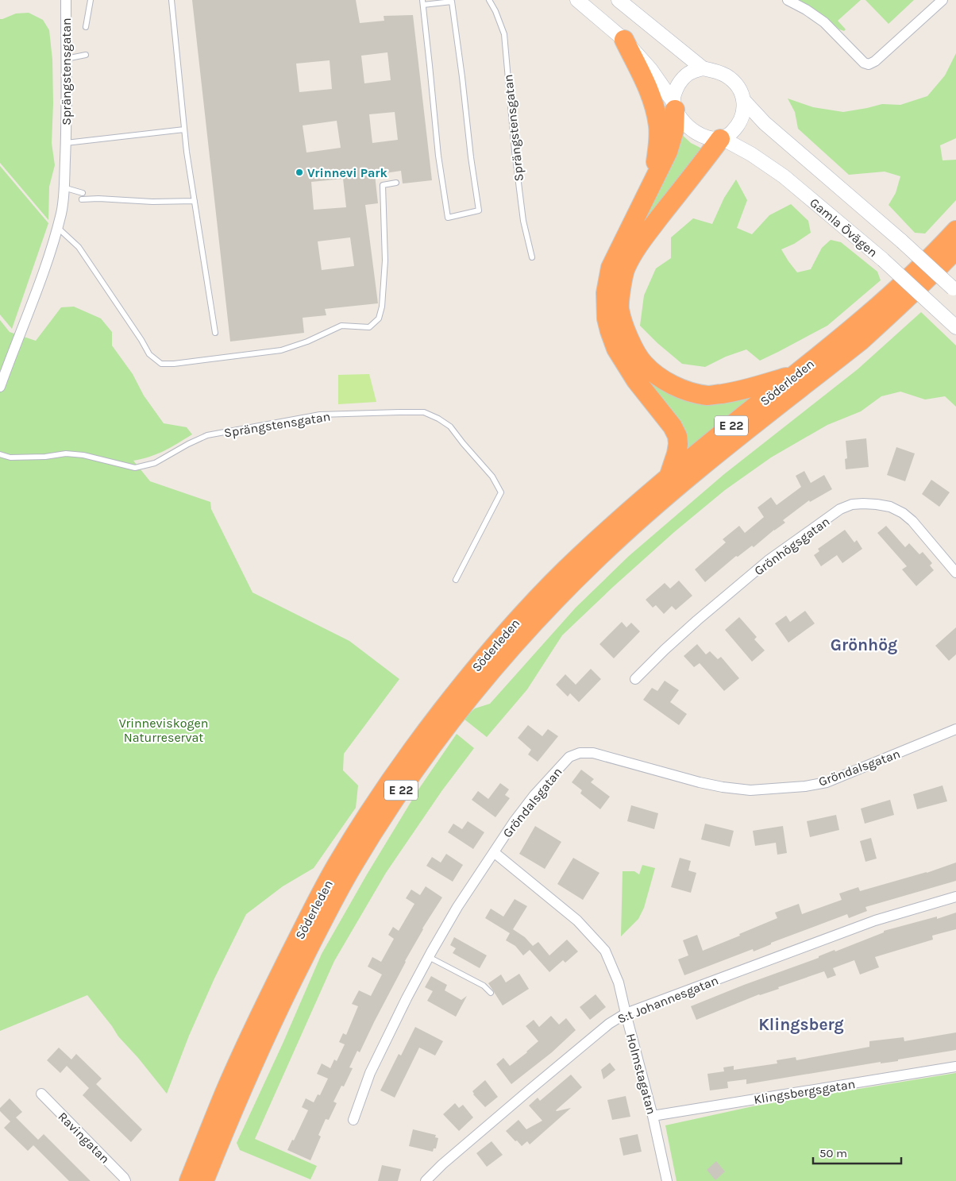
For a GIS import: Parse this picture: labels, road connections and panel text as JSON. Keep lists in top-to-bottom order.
{
  "streets": {
    "highway": ["Söderleden", "E 22"],
    "main road": ["Gamla Övägen"],
    "street": [
      "Sprängstensgatan",
      "Grönhögsgatan",
      "Gröndalsgatan",
      "S:t Johannesgatan",
      "Holmstagatan",
      "Klingsbergsgatan",
      "Ravingatan"
    ]
  },
  "crossings": [
    ["Gröndalsgatan", "Holmstagatan"],
    ["S:t Johannesgatan", "Holmstagatan"],
    ["Holmstagatan", "Klingsbergsgatan"]
  ],
  "districts": ["Grönhög", "Klingsberg"],
  "parks": ["Vrinneviskogen Naturreservat"],
  "places": ["Vrinnevi Park"],
  "scale_bar": "50 m"
}
